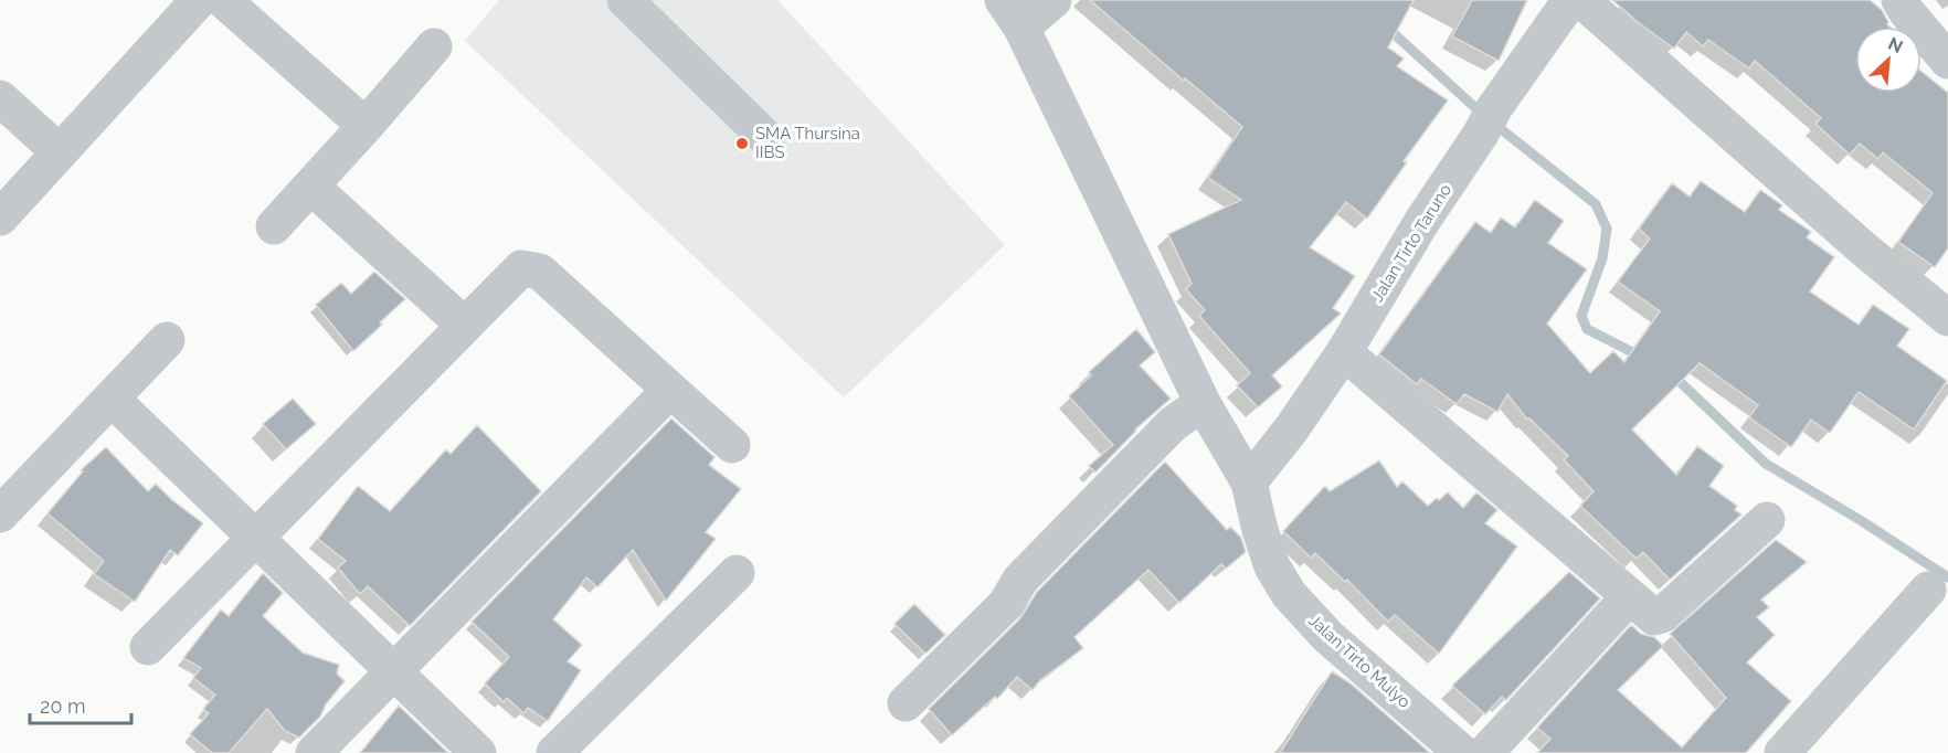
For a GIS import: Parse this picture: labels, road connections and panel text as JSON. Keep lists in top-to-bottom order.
{
  "streets": {
    "street": ["Jalan Tirto Taruno", "Jalan Tirto Mulyo"]
  },
  "crossings": [
    ["Jalan Tirto Taruno", "Jalan Tirto Mulyo"]
  ],
  "places": ["SMA Thursina IIBS"],
  "scale_bar": "20 m",
  "north": "top right"
}
